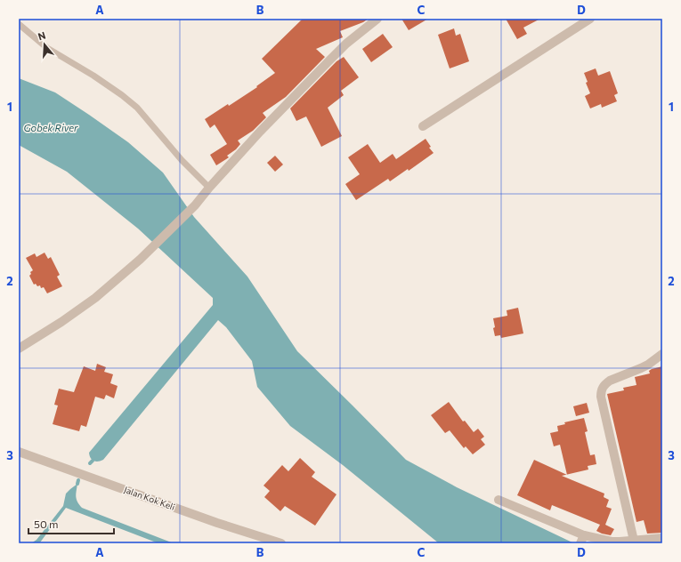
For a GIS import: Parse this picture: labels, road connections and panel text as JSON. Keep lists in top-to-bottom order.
{
  "streets": {
    "street": ["Jalan Kok Keli"]
  },
  "water": ["Gobek River"],
  "scale_bar": "50 m",
  "north": "top",
  "grid": {
    "columns": [
      "A",
      "B",
      "C",
      "D"
    ],
    "rows": ["1", "2", "3"]
  }
}
